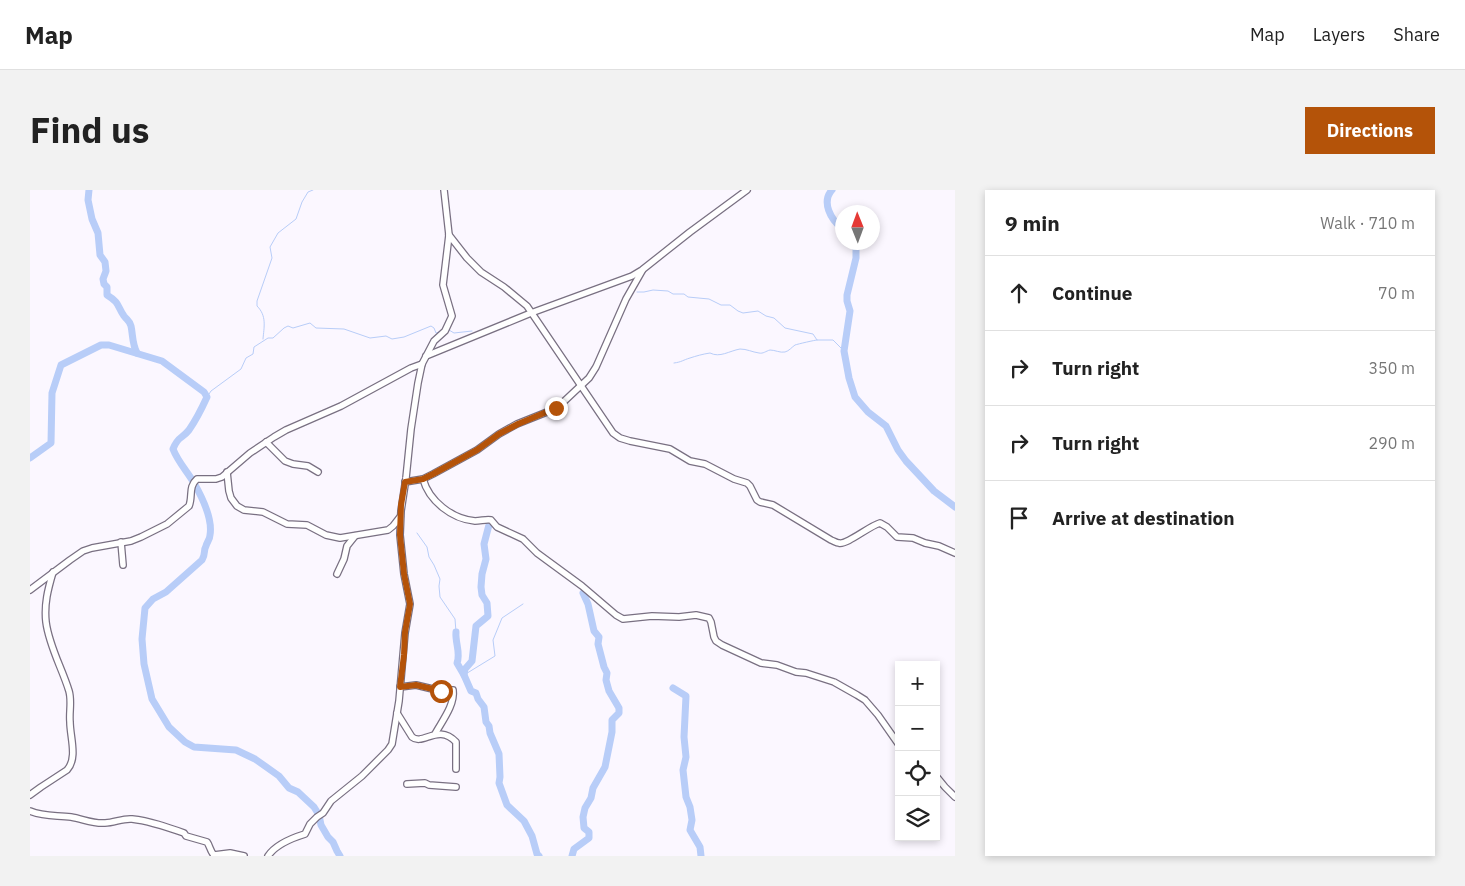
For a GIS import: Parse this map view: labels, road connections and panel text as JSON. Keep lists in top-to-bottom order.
{
  "north": "top",
  "page": {
    "header": "Map",
    "nav": ["Map", "Layers", "Share"],
    "title": "Find us",
    "buttons": "Directions",
    "heading": ["9 min", "Walk · 710 m"],
    "list": [
      ["Continue", "70 m"],
      ["Turn right", "350 m"],
      ["Turn right", "290 m"],
      "Arrive at destination"
    ],
    "map_buttons": ["+", "−"]
  }
}
